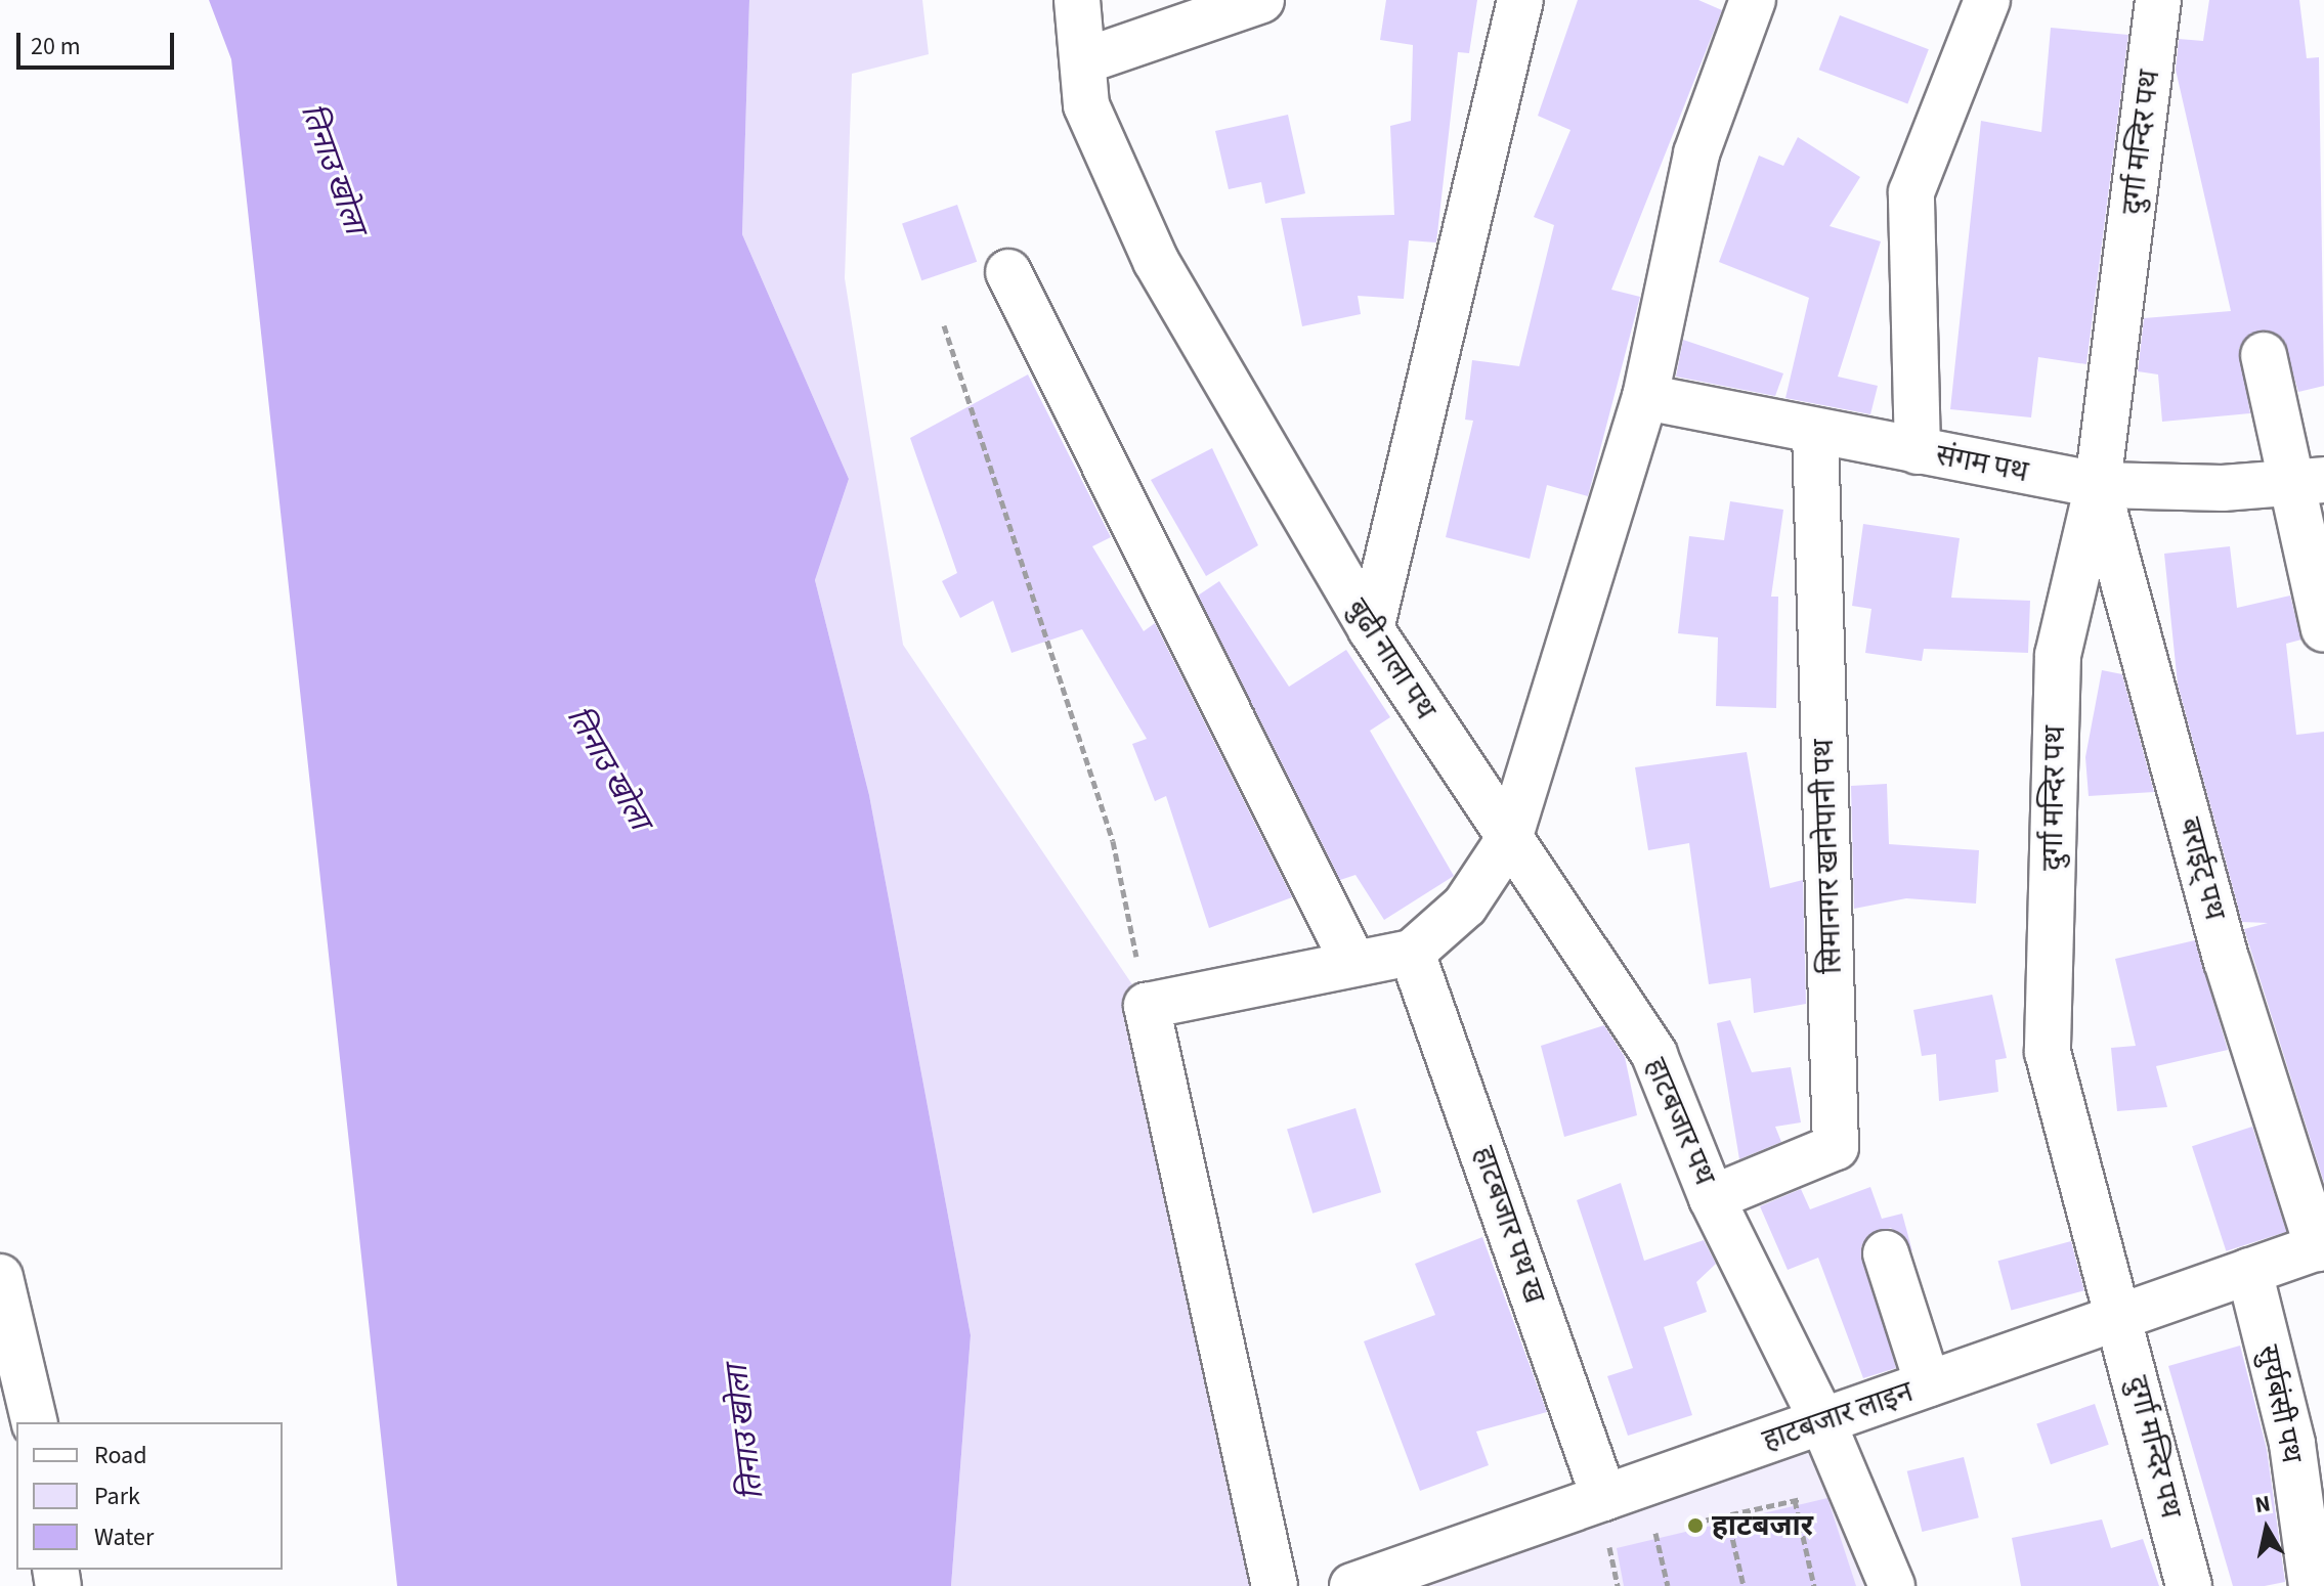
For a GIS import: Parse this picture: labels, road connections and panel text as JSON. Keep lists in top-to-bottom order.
{
  "streets": {
    "street": [
      "दुर्गा मन्दिर पथ",
      "संगम पथ",
      "बुढी नाला पथ",
      "सिमानगर खानेपानी पथ",
      "बराईट् पथ",
      "हाटबजार पथ",
      "हाटबजार पथ ख",
      "सुर्यबंसी पथ",
      "हाटबजार लाइन"
    ]
  },
  "crossings": [
    ["दुर्गा मन्दिर पथ", "संगम पथ"],
    ["दुर्गा मन्दिर पथ", "बराईट् पथ"],
    ["दुर्गा मन्दिर पथ", "हाटबजार लाइन"],
    ["संगम पथ", "सिमानगर खानेपानी पथ"],
    ["संगम पथ", "बराईट् पथ"],
    ["बुढी नाला पथ", "हाटबजार पथ"],
    ["सिमानगर खानेपानी पथ", "हाटबजार पथ"],
    ["बराईट् पथ", "हाटबजार लाइन"],
    ["हाटबजार पथ", "हाटबजार लाइन"],
    ["हाटबजार पथ ख", "हाटबजार लाइन"],
    ["सुर्यबंसी पथ", "हाटबजार लाइन"]
  ],
  "water": ["तिनाउ खोला"],
  "places": ["हाटबजार"],
  "legend": ["Road", "Park", "Water"],
  "scale_bar": "20 m",
  "north": "top"
}
